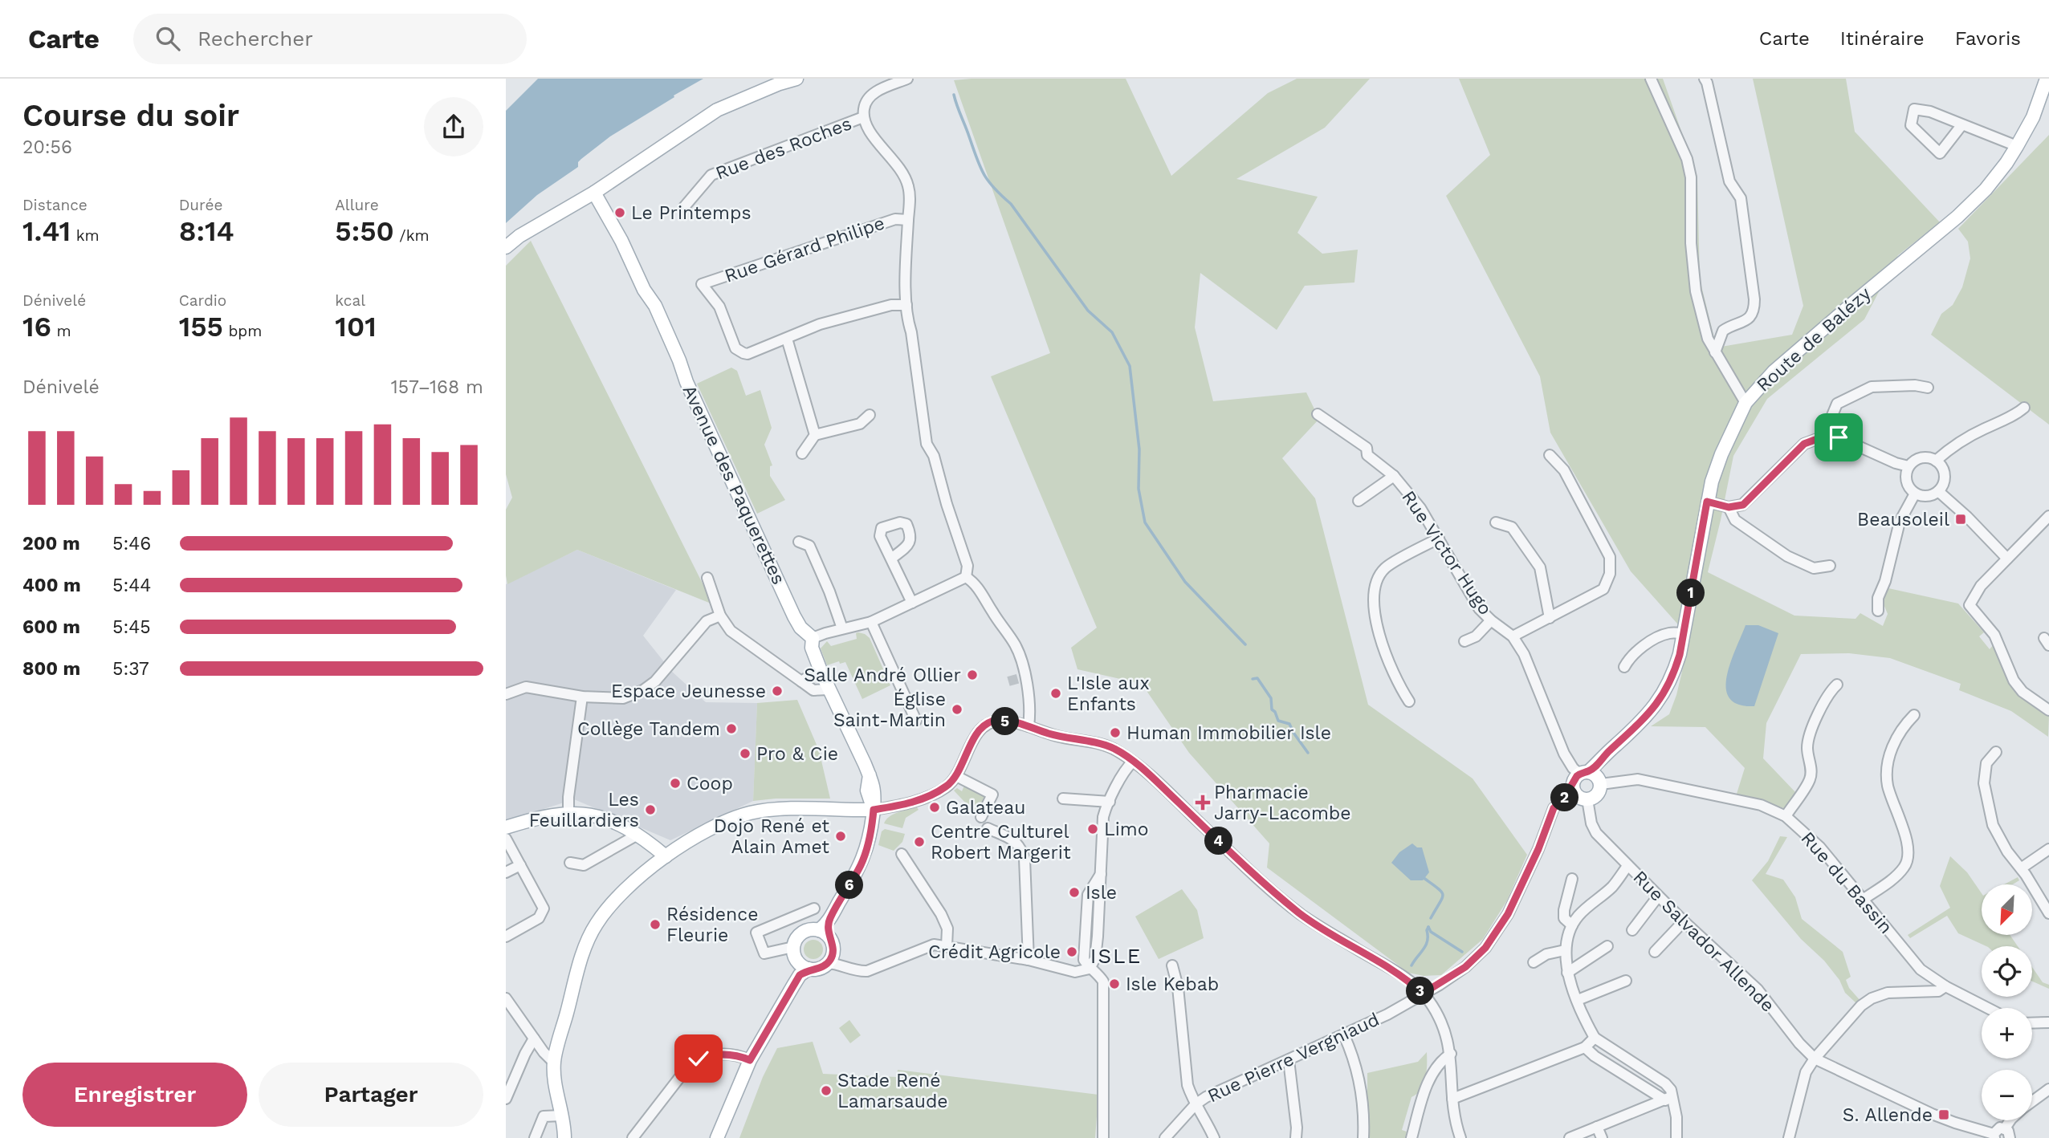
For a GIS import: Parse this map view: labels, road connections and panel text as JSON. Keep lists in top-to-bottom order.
{
  "streets": {
    "main road": ["Route de Balézy", "Avenue des Paquerettes"],
    "street": [
      "Rue des Roches",
      "Rue Gérard Philipe",
      "Rue Victor Hugo",
      "Rue du Bassin",
      "Rue Salvador Allende",
      "Rue Pierre Vergniaud"
    ]
  },
  "crossings": [
    ["Route de Balézy", "Rue Victor Hugo"],
    ["Route de Balézy", "Rue du Bassin"],
    ["Route de Balézy", "Rue Salvador Allende"],
    ["Route de Balézy", "Rue Pierre Vergniaud"],
    ["Rue Victor Hugo", "Rue du Bassin"],
    ["Rue Victor Hugo", "Rue Salvador Allende"],
    ["Rue Victor Hugo", "Rue Pierre Vergniaud"],
    ["Rue du Bassin", "Rue Salvador Allende"],
    ["Rue du Bassin", "Rue Pierre Vergniaud"],
    ["Rue Salvador Allende", "Rue Pierre Vergniaud"]
  ],
  "districts": ["ISLE"],
  "places": {
    "other": [
      "Le Printemps",
      "Salle André Ollier",
      "Espace Jeunesse",
      "L'Isle aux Enfants",
      "Église Saint-Martin",
      "Collège Tandem",
      "Human Immobilier Isle",
      "Pro & Cie",
      "Coop",
      "Galateau",
      "Les Feuillardiers",
      "Limo",
      "Dojo René et Alain Amet",
      "Centre Culturel Robert Margerit",
      "Isle",
      "Résidence Fleurie",
      "Crédit Agricole",
      "Isle Kebab",
      "Stade René Lamarsaude"
    ],
    "transit": ["Beausoleil", "S. Allende"],
    "health": ["Pharmacie Jarry-Lacombe"]
  },
  "north": "bottom left",
  "page": {
    "header": "Carte",
    "search": "Rechercher",
    "nav": ["Carte", "Itinéraire", "Favoris"],
    "heading": ["Course du soir", "20:56"],
    "stats": [
      ["Distance", "1.41 km"],
      ["Durée", "8:14"],
      ["Allure", "5:50 /km"],
      ["Dénivelé", "16 m"],
      ["Cardio", "155 bpm"],
      ["kcal", "101"]
    ],
    "chart": ["Dénivelé", "157–168 m"],
    "list": [
      {
        "name": "200 m",
        "note": "5:46"
      },
      {
        "name": "400 m",
        "note": "5:44"
      },
      {
        "name": "600 m",
        "note": "5:45"
      },
      {
        "name": "800 m",
        "note": "5:37"
      }
    ],
    "pins": [
      "1",
      "5",
      "2",
      "4",
      "6",
      "3"
    ],
    "map_buttons": ["+", "−"],
    "buttons": ["Enregistrer", "Partager"]
  }
}
